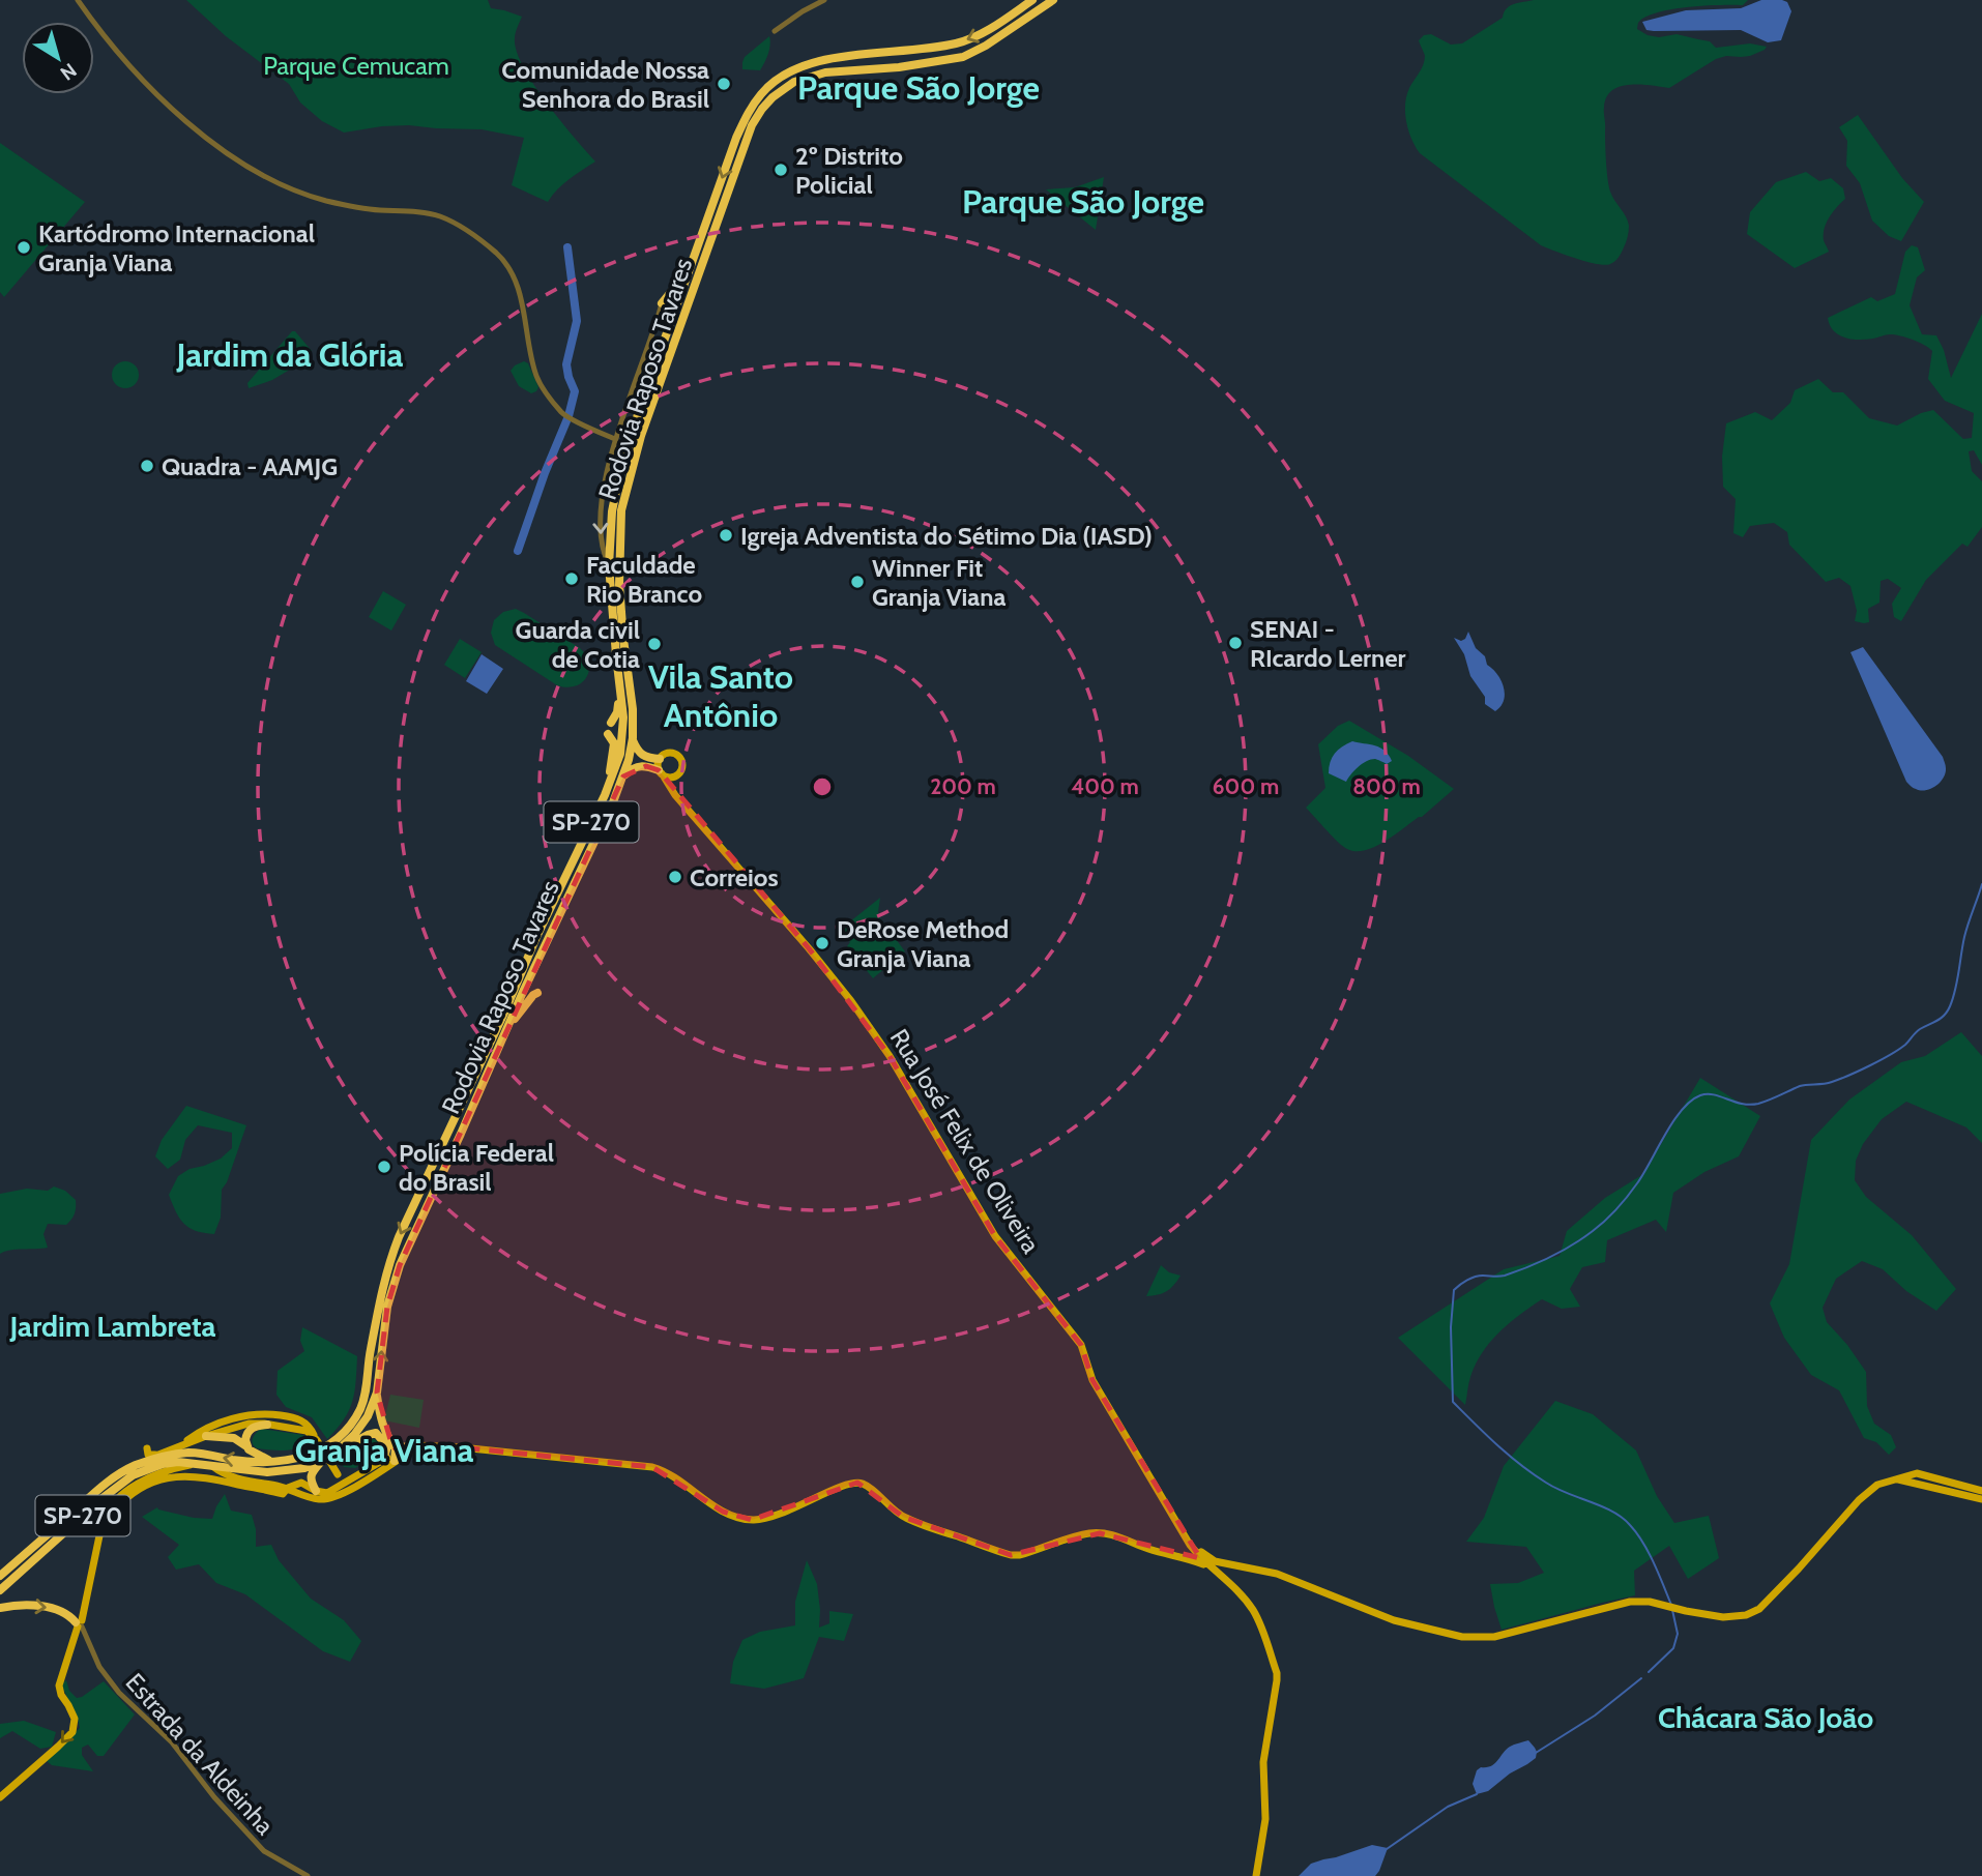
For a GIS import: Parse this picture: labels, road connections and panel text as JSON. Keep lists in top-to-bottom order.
{
  "streets": {
    "highway": ["Rodovia Raposo Tavares", "SP-270"],
    "main road": ["Rua José Felix de Oliveira"],
    "street": ["Estrada da Aldeinha"]
  },
  "districts": [
    "Parque São Jorge",
    "Parque São Jorge",
    "Jardim da Glória",
    "Vila Santo Antônio",
    "Jardim Lambreta",
    "Granja Viana",
    "Chácara São João"
  ],
  "parks": ["Parque Cemucam"],
  "places": [
    "Comunidade Nossa Senhora do Brasil",
    "2º Distrito Policial",
    "Kartódromo Internacional Granja Viana",
    "Quadra - AAMJG",
    "Igreja Adventista do Sétimo Dia (IASD)",
    "Faculdade Rio Branco",
    "Winner Fit Granja Viana",
    "SENAI - RIcardo Lerner",
    "Guarda civil de Cotia",
    "Correios",
    "DeRose Method Granja Viana",
    "Polícia Federal do Brasil"
  ],
  "north": "bottom right",
  "rings": [
    "200 m",
    "400 m",
    "600 m",
    "800 m"
  ]
}
